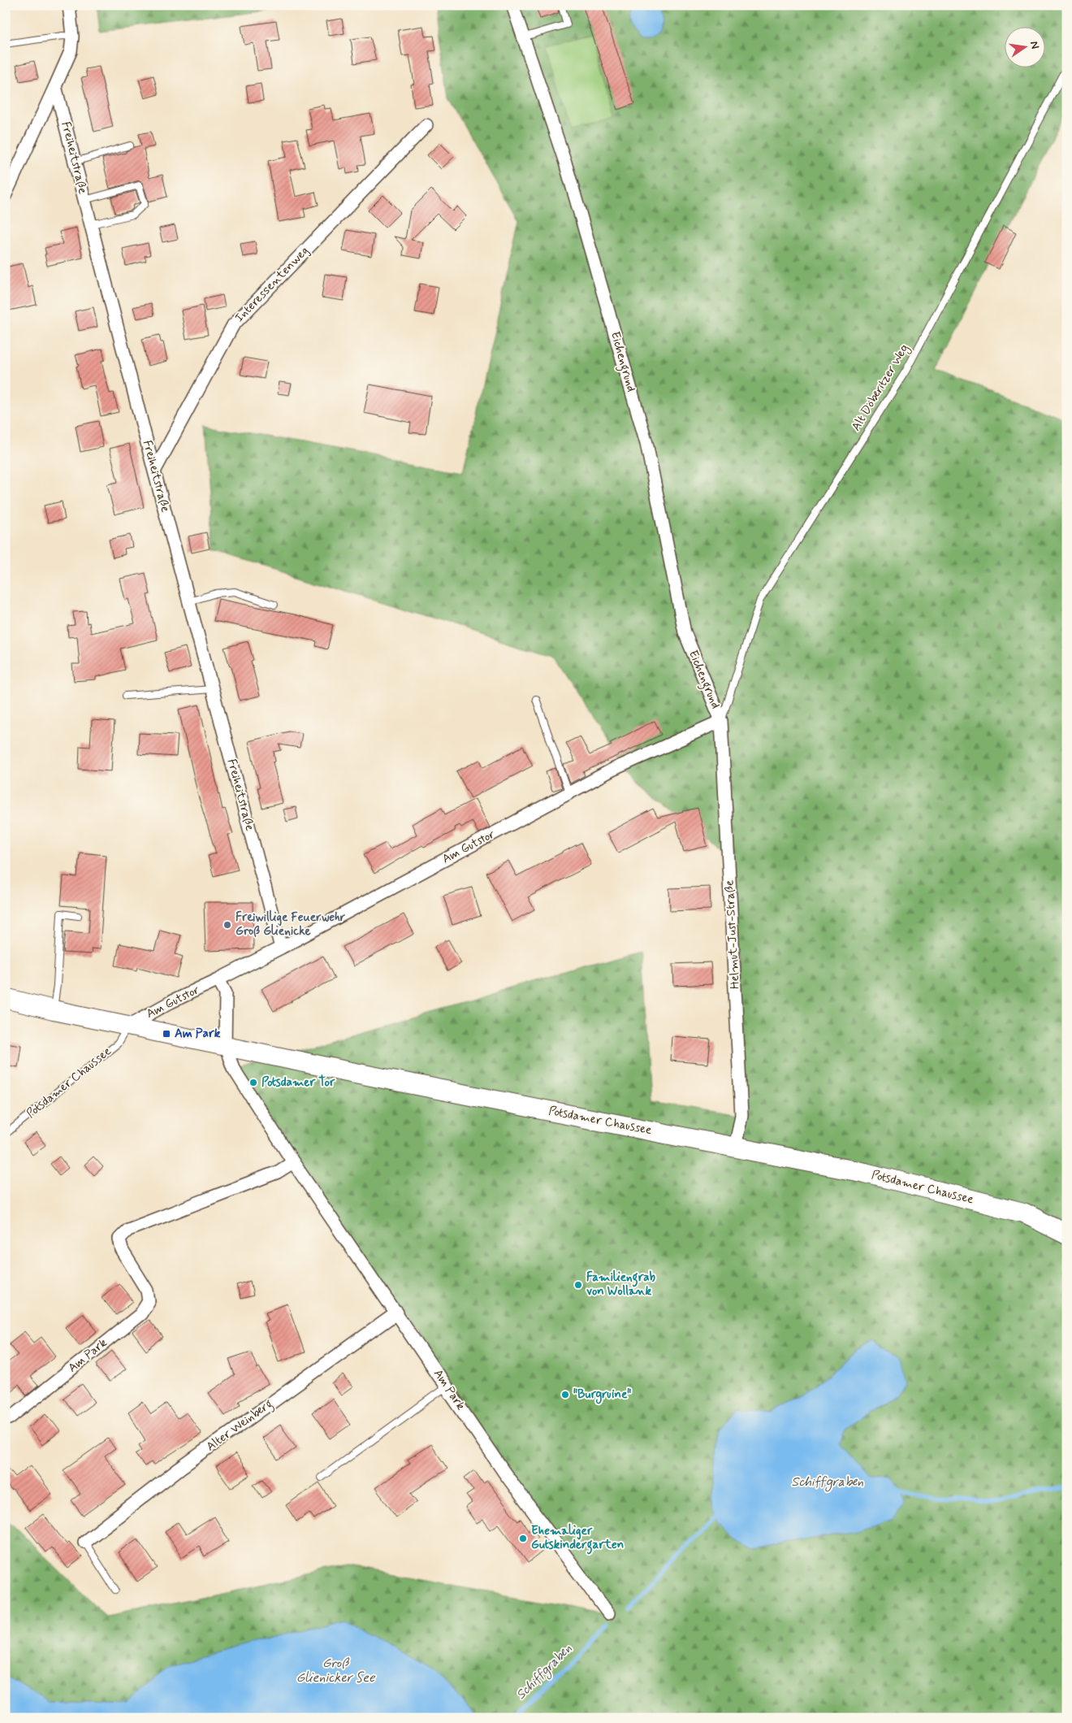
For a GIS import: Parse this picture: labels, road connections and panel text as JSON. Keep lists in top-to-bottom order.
{
  "streets": {
    "main road": ["Potsdamer Chaussee"],
    "street": [
      "Freiheitstraße",
      "Interessentenweg",
      "Eichengrund",
      "Am Gutstor",
      "Helmut-Just-Straße",
      "Am Park",
      "Alter Weinberg"
    ],
    "lane": ["Alt Döberitzer Weg"]
  },
  "crossings": [
    ["Freiheitstraße", "Interessentenweg"],
    ["Freiheitstraße", "Am Gutstor"],
    ["Eichengrund", "Alt Döberitzer Weg"],
    ["Eichengrund", "Am Gutstor"],
    ["Eichengrund", "Helmut-Just-Straße"],
    ["Alt Döberitzer Weg", "Am Gutstor"],
    ["Alt Döberitzer Weg", "Helmut-Just-Straße"],
    ["Am Gutstor", "Helmut-Just-Straße"],
    ["Am Gutstor", "Potsdamer Chaussee"],
    ["Helmut-Just-Straße", "Potsdamer Chaussee"],
    ["Potsdamer Chaussee", "Am Park"],
    ["Am Park", "Alter Weinberg"]
  ],
  "water": ["Schiffgraben", "Groß Glienicker See"],
  "places": {
    "other": [
      "Freiwillige Feuerwehr Groß Glienicke",
      "Potsdamer Tor",
      "Familiengrab von Wollank",
      "\"Burgruine\"",
      "Ehemaliger Gutskindergarten"
    ],
    "transit": ["Am Park"]
  },
  "north": "right"
}
